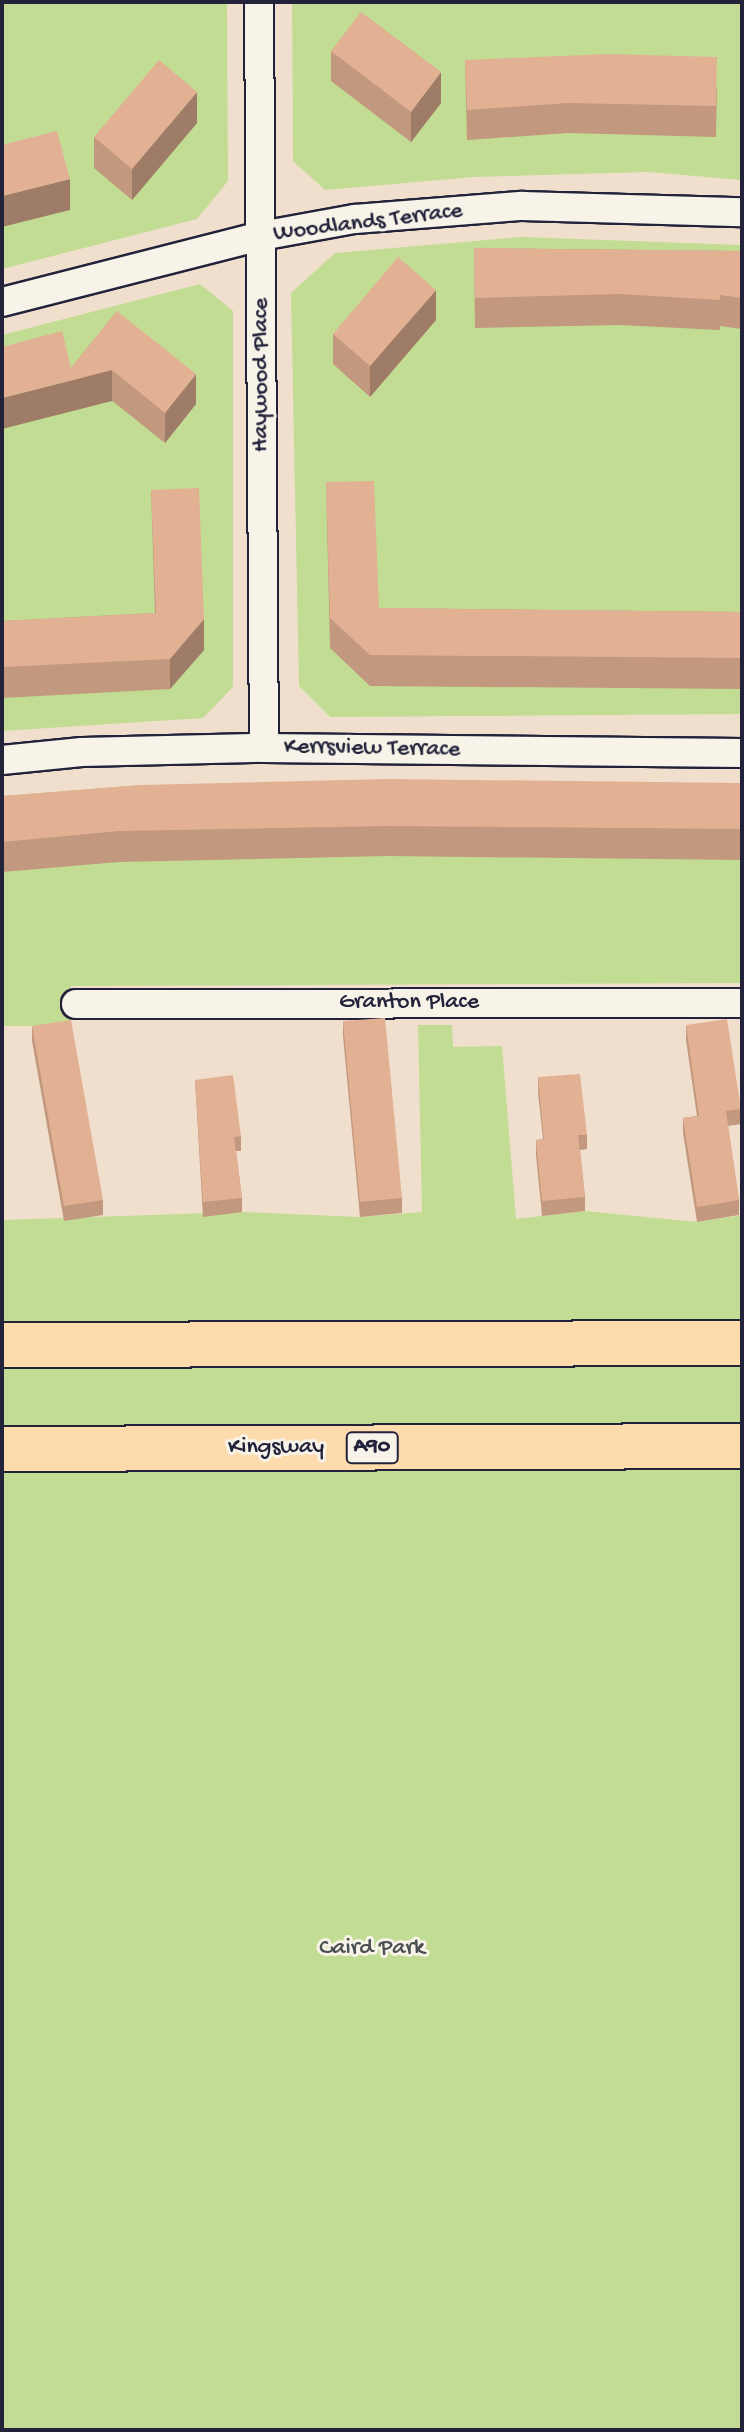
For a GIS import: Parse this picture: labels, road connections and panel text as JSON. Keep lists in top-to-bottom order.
{
  "streets": {
    "highway": ["Kingsway", "A90"],
    "street": [
      "Woodlands Terrace",
      "Haywood Place",
      "Kerrsview Terrace",
      "Granton Place"
    ]
  },
  "crossings": [
    ["Woodlands Terrace", "Haywood Place"],
    ["Haywood Place", "Kerrsview Terrace"]
  ],
  "parks": ["Caird Park"]
}
